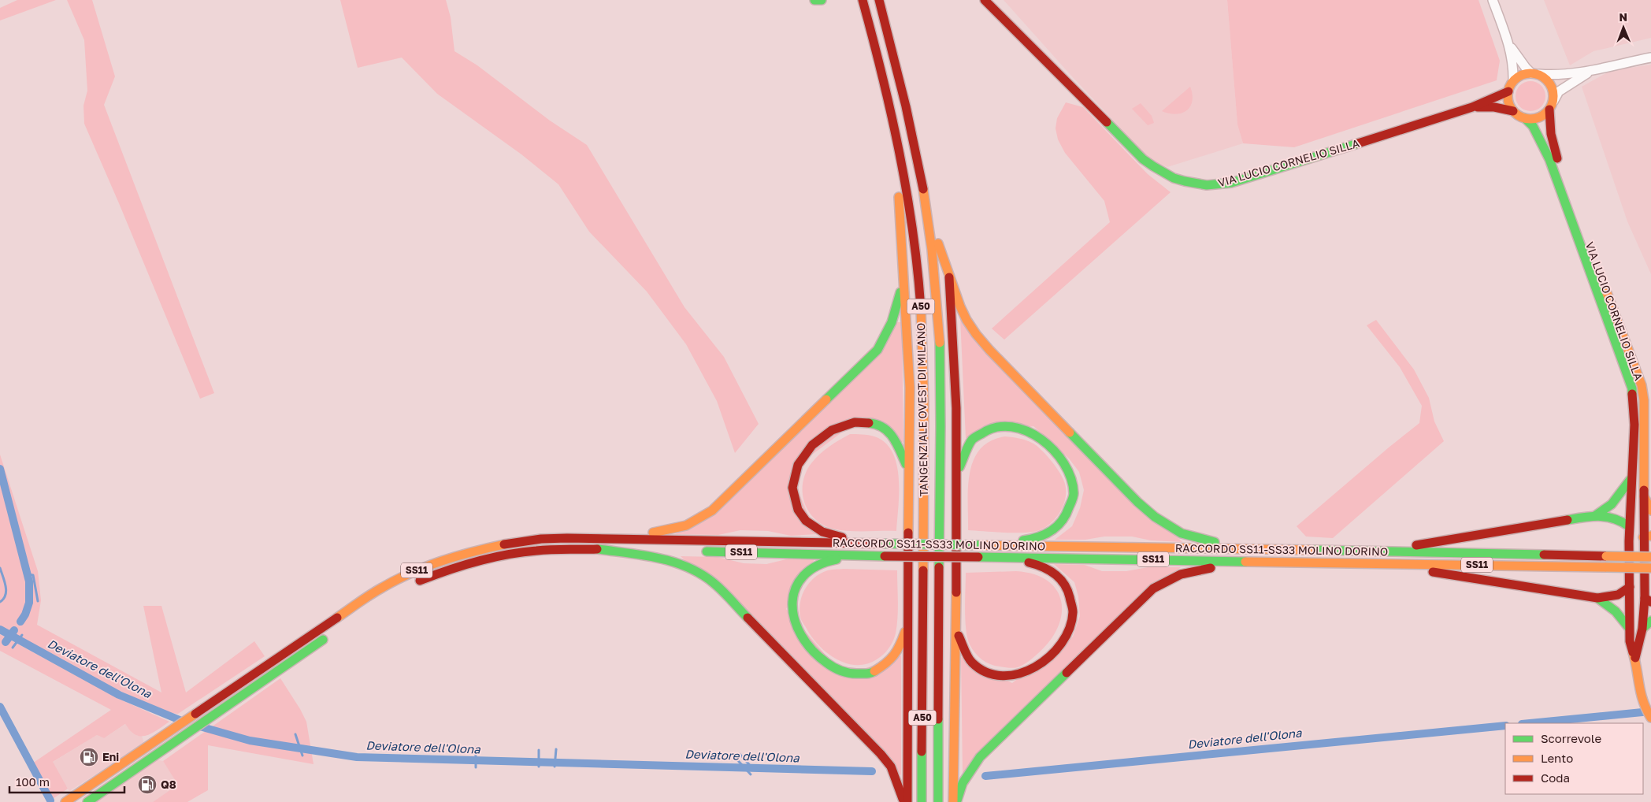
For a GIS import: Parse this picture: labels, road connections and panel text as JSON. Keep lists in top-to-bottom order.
{
  "streets": {
    "main road": [
      "VIA LUCIO CORNELIO SILLA",
      "A50",
      "TANGENZIALE OVEST DI MILANO",
      "RACCORDO SS11-SS33 MOLINO DORINO",
      "SS11"
    ]
  },
  "water": ["Deviatore dell'Olona"],
  "places": {
    "fuel station": ["Eni", "Q8"]
  },
  "legend": ["Scorrevole", "Lento", "Coda"],
  "scale_bar": "100 m",
  "north": "top"
}
